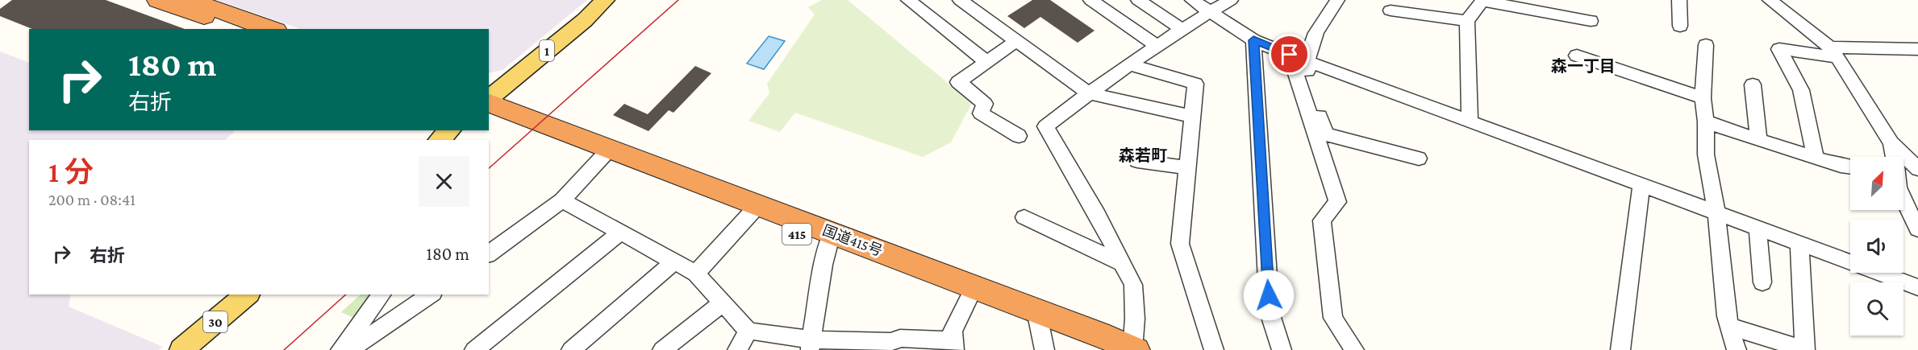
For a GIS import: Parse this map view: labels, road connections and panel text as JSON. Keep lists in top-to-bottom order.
{
  "streets": {
    "highway": ["415", "国道415号"],
    "main road": ["1", "30"]
  },
  "districts": ["森一丁目", "森若町"],
  "north": "top right",
  "page": {
    "turn": ["180 m", "右折"],
    "heading": ["1 分", "200 m · 08:41"],
    "list": [
      {
        "name": "右折",
        "value": "180 m"
      }
    ]
  }
}
